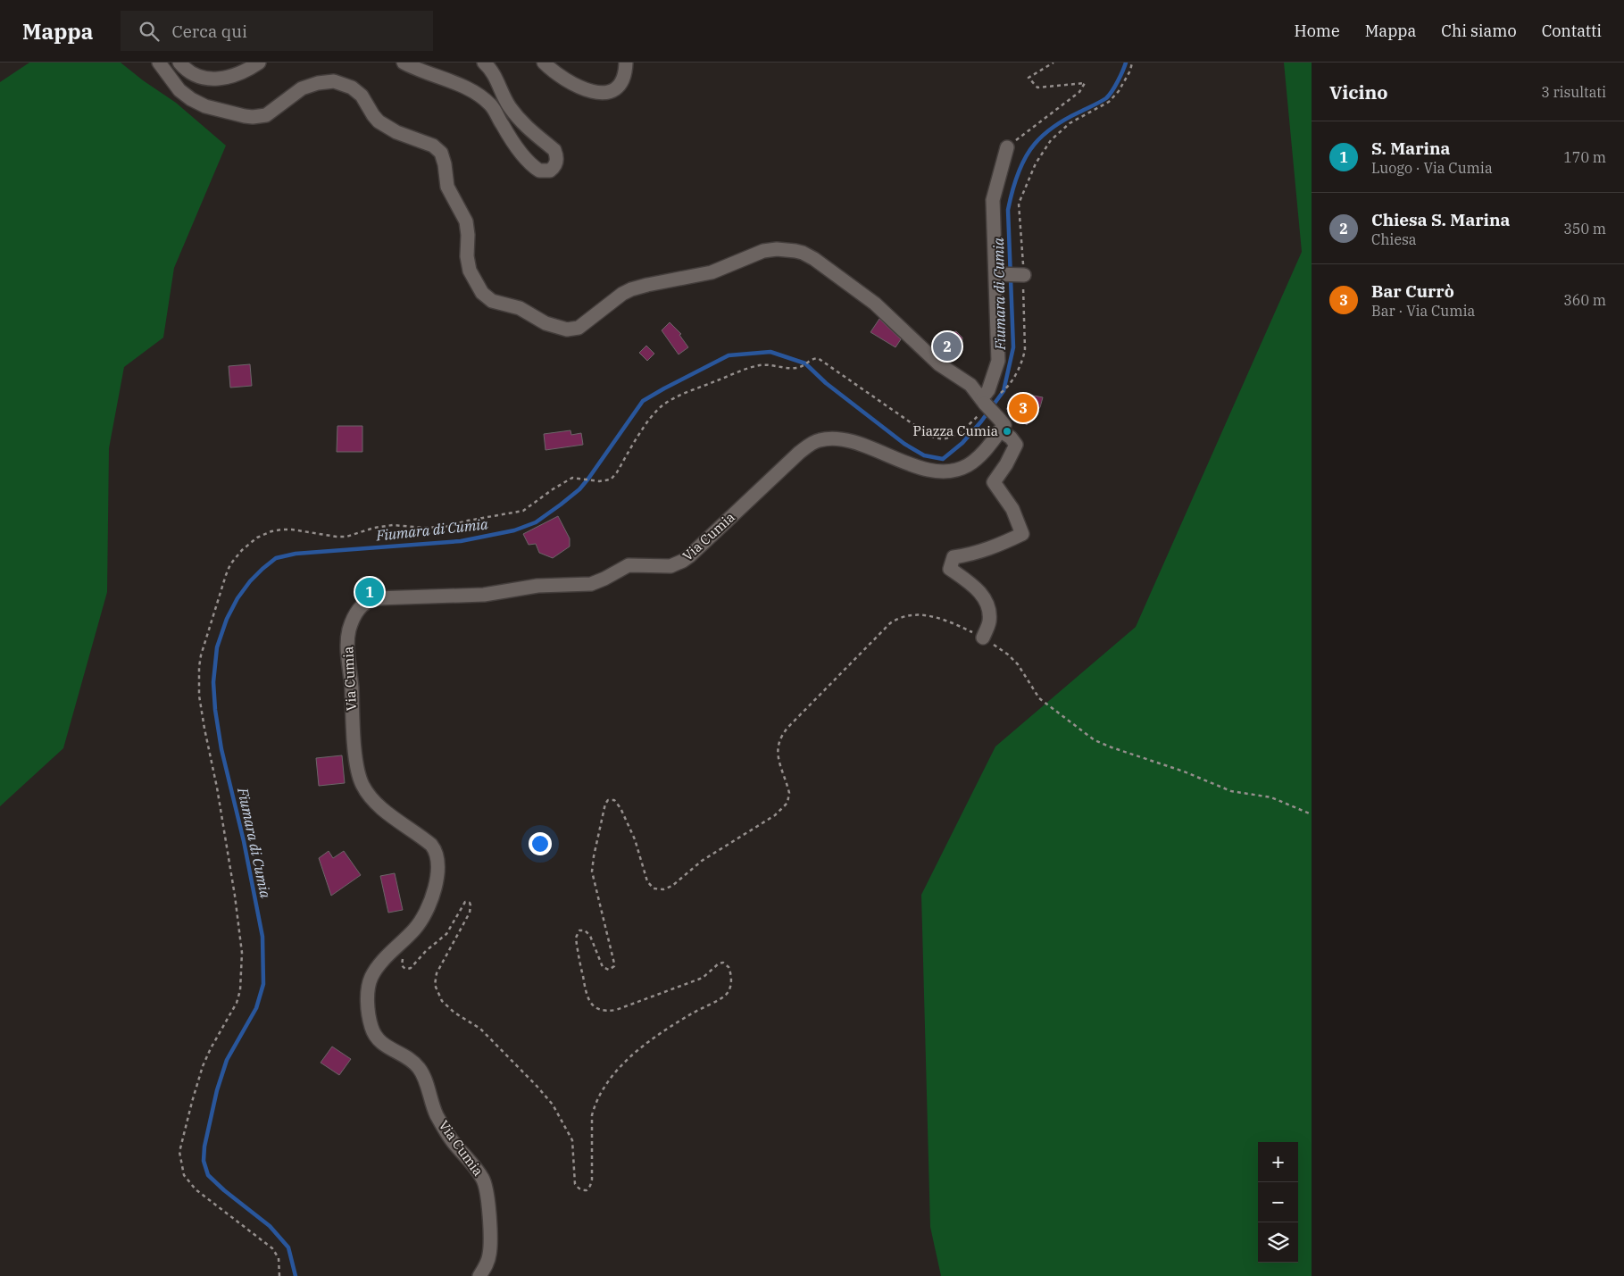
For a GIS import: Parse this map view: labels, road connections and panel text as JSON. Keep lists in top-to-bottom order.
{
  "streets": {
    "street": ["Via Cumia"]
  },
  "water": ["Fiumara di Cumia"],
  "places": ["Piazza Cumia"],
  "page": {
    "header": "Mappa",
    "search": "Cerca qui",
    "nav": [
      "Home",
      "Mappa",
      "Chi siamo",
      "Contatti"
    ],
    "heading": ["Vicino", "3 risultati"],
    "list": [
      {
        "mark": "1",
        "name": "S. Marina",
        "note": "Luogo · Via Cumia",
        "value": "170 m"
      },
      {
        "mark": "2",
        "name": "Chiesa S. Marina",
        "note": "Chiesa",
        "value": "350 m"
      },
      {
        "mark": "3",
        "name": "Bar Currò",
        "note": "Bar · Via Cumia",
        "value": "360 m"
      }
    ],
    "pins": ["2", "3", "1"],
    "map_buttons": ["+", "−"]
  }
}
